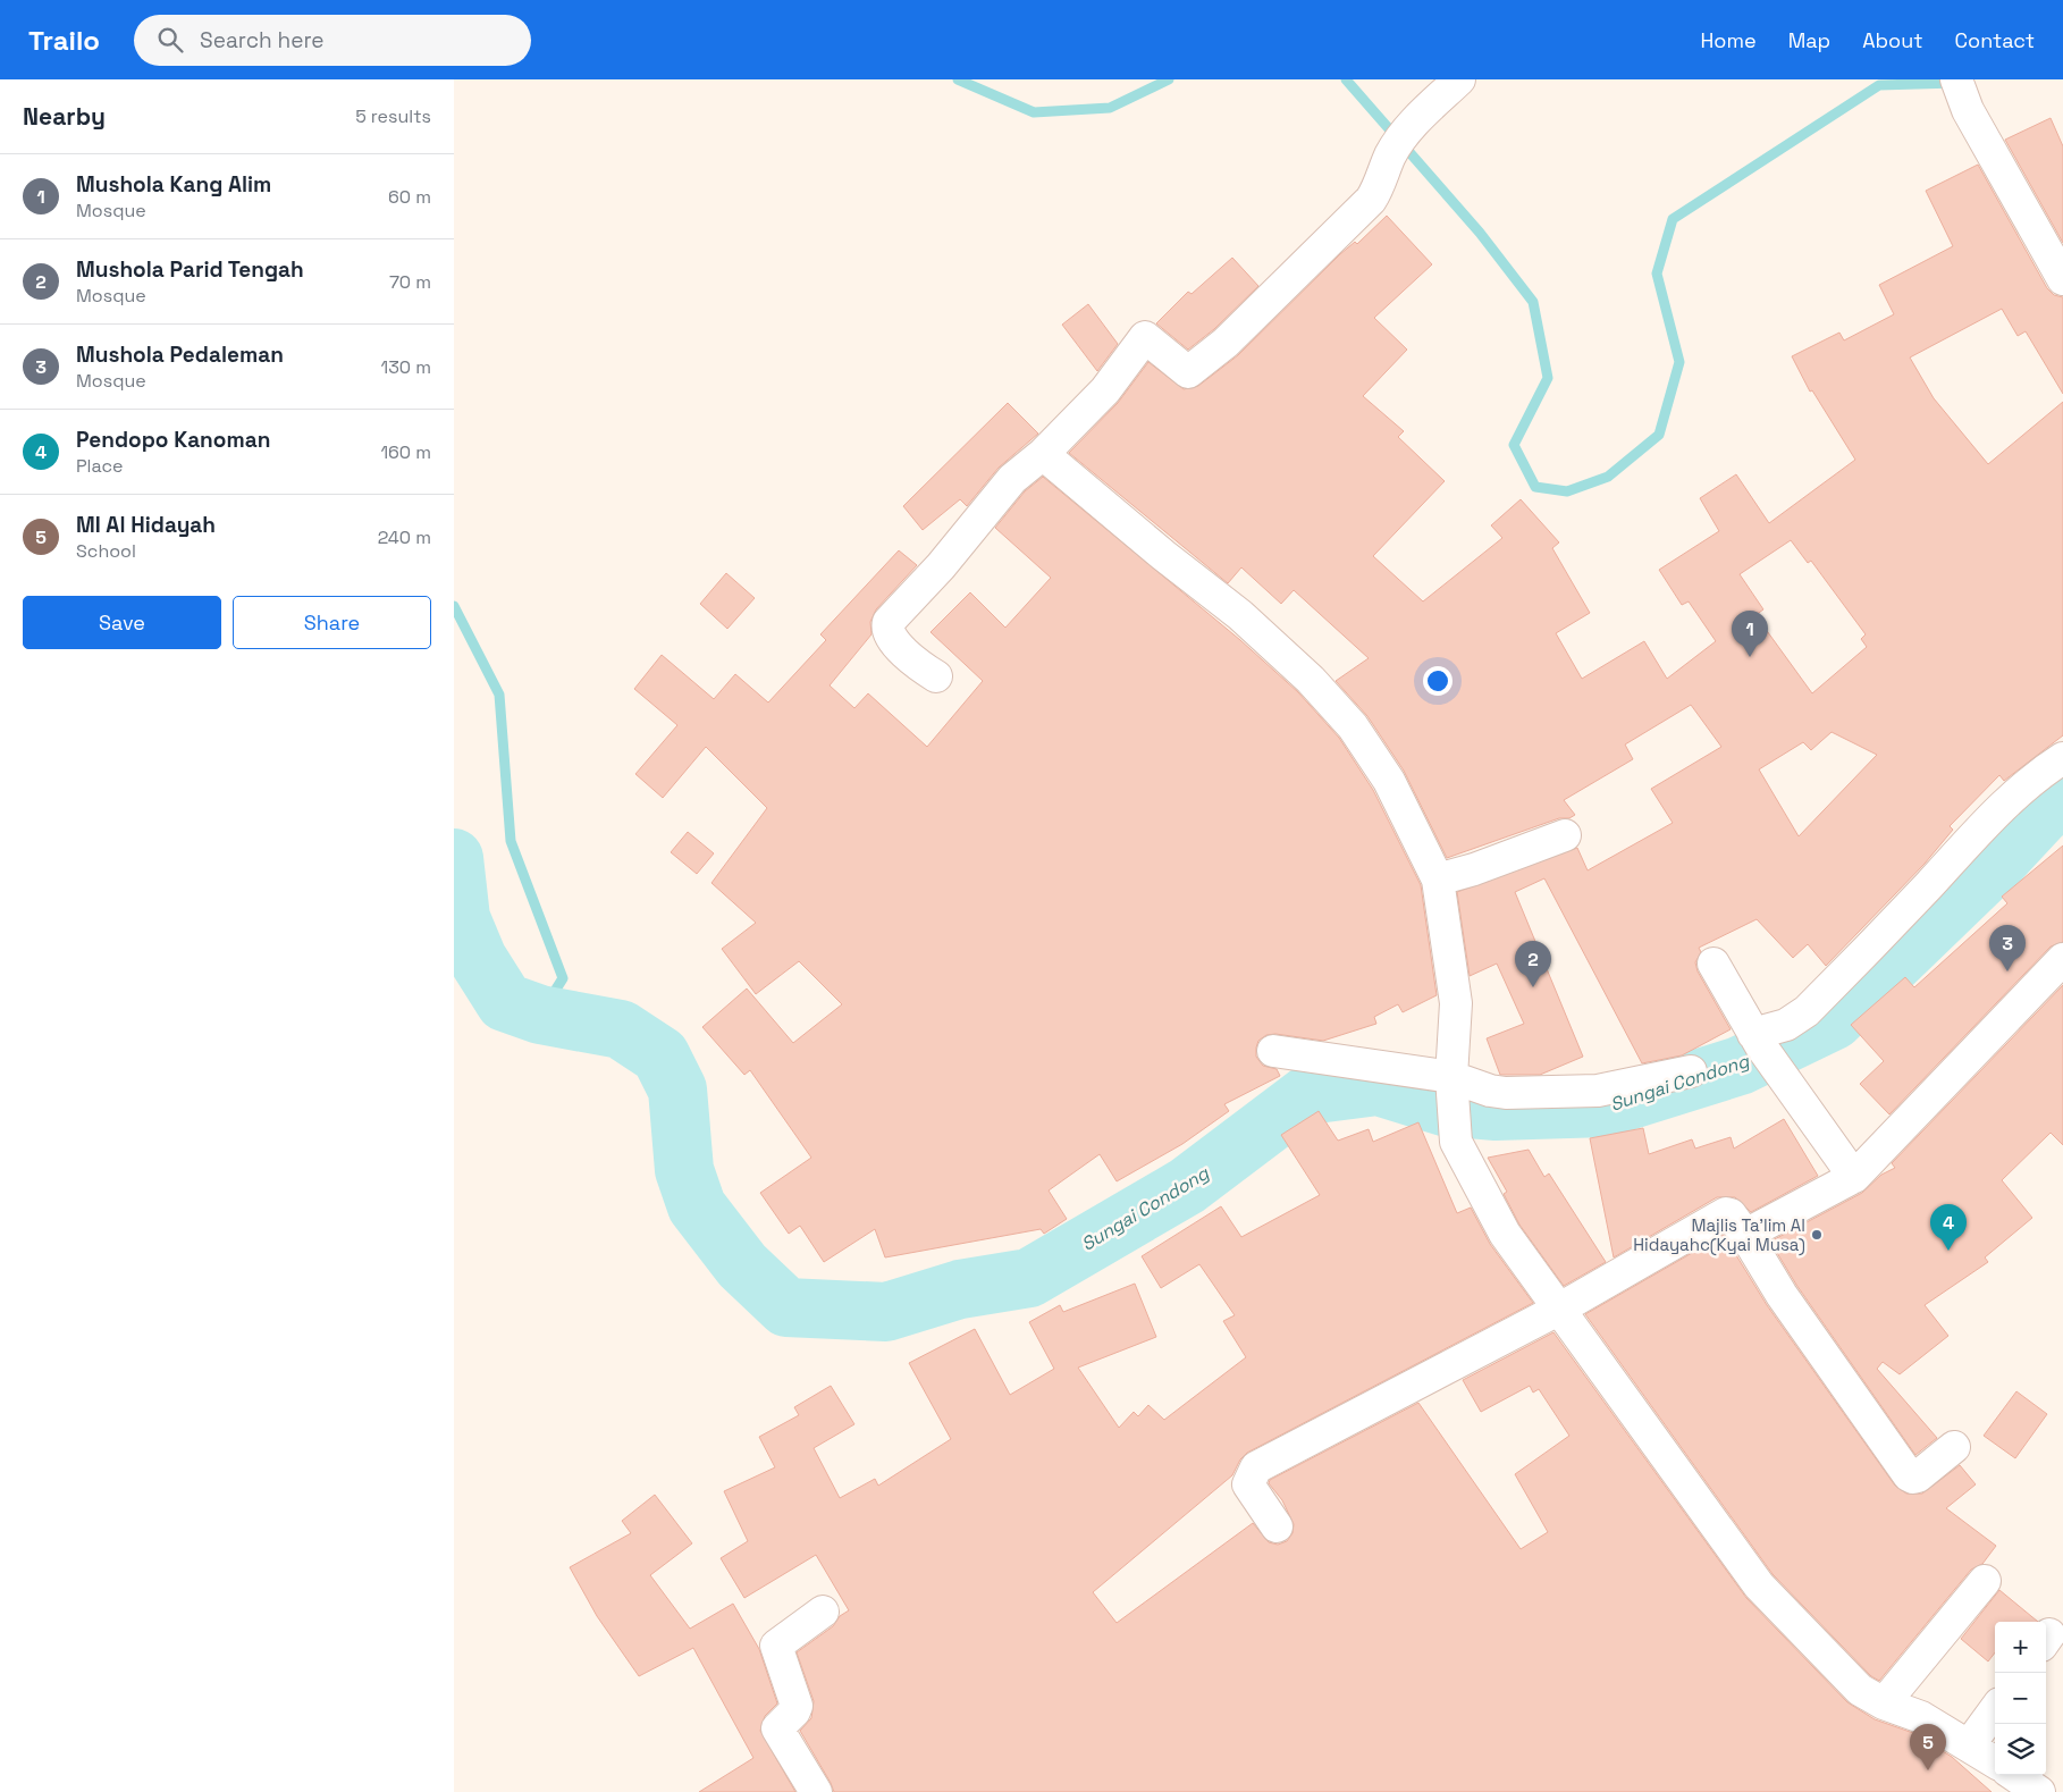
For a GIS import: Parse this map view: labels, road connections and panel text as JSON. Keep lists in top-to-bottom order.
{
  "water": ["Sungai Condong"],
  "places": ["Majlis Ta'lim Al Hidayahc(Kyai Musa)"],
  "page": {
    "header": "Trailo",
    "search": "Search here",
    "nav": [
      "Home",
      "Map",
      "About",
      "Contact"
    ],
    "heading": ["Nearby", "5 results"],
    "list": [
      {
        "mark": "1",
        "name": "Mushola Kang Alim",
        "note": "Mosque",
        "value": "60 m"
      },
      {
        "mark": "2",
        "name": "Mushola Parid Tengah",
        "note": "Mosque",
        "value": "70 m"
      },
      {
        "mark": "3",
        "name": "Mushola Pedaleman",
        "note": "Mosque",
        "value": "130 m"
      },
      {
        "mark": "4",
        "name": "Pendopo Kanoman",
        "note": "Place",
        "value": "160 m"
      },
      {
        "mark": "5",
        "name": "MI Al Hidayah",
        "note": "School",
        "value": "240 m"
      }
    ],
    "buttons": ["Save", "Share"],
    "pins": [
      "1",
      "3",
      "2",
      "4",
      "5"
    ],
    "map_buttons": ["+", "−"]
  }
}
